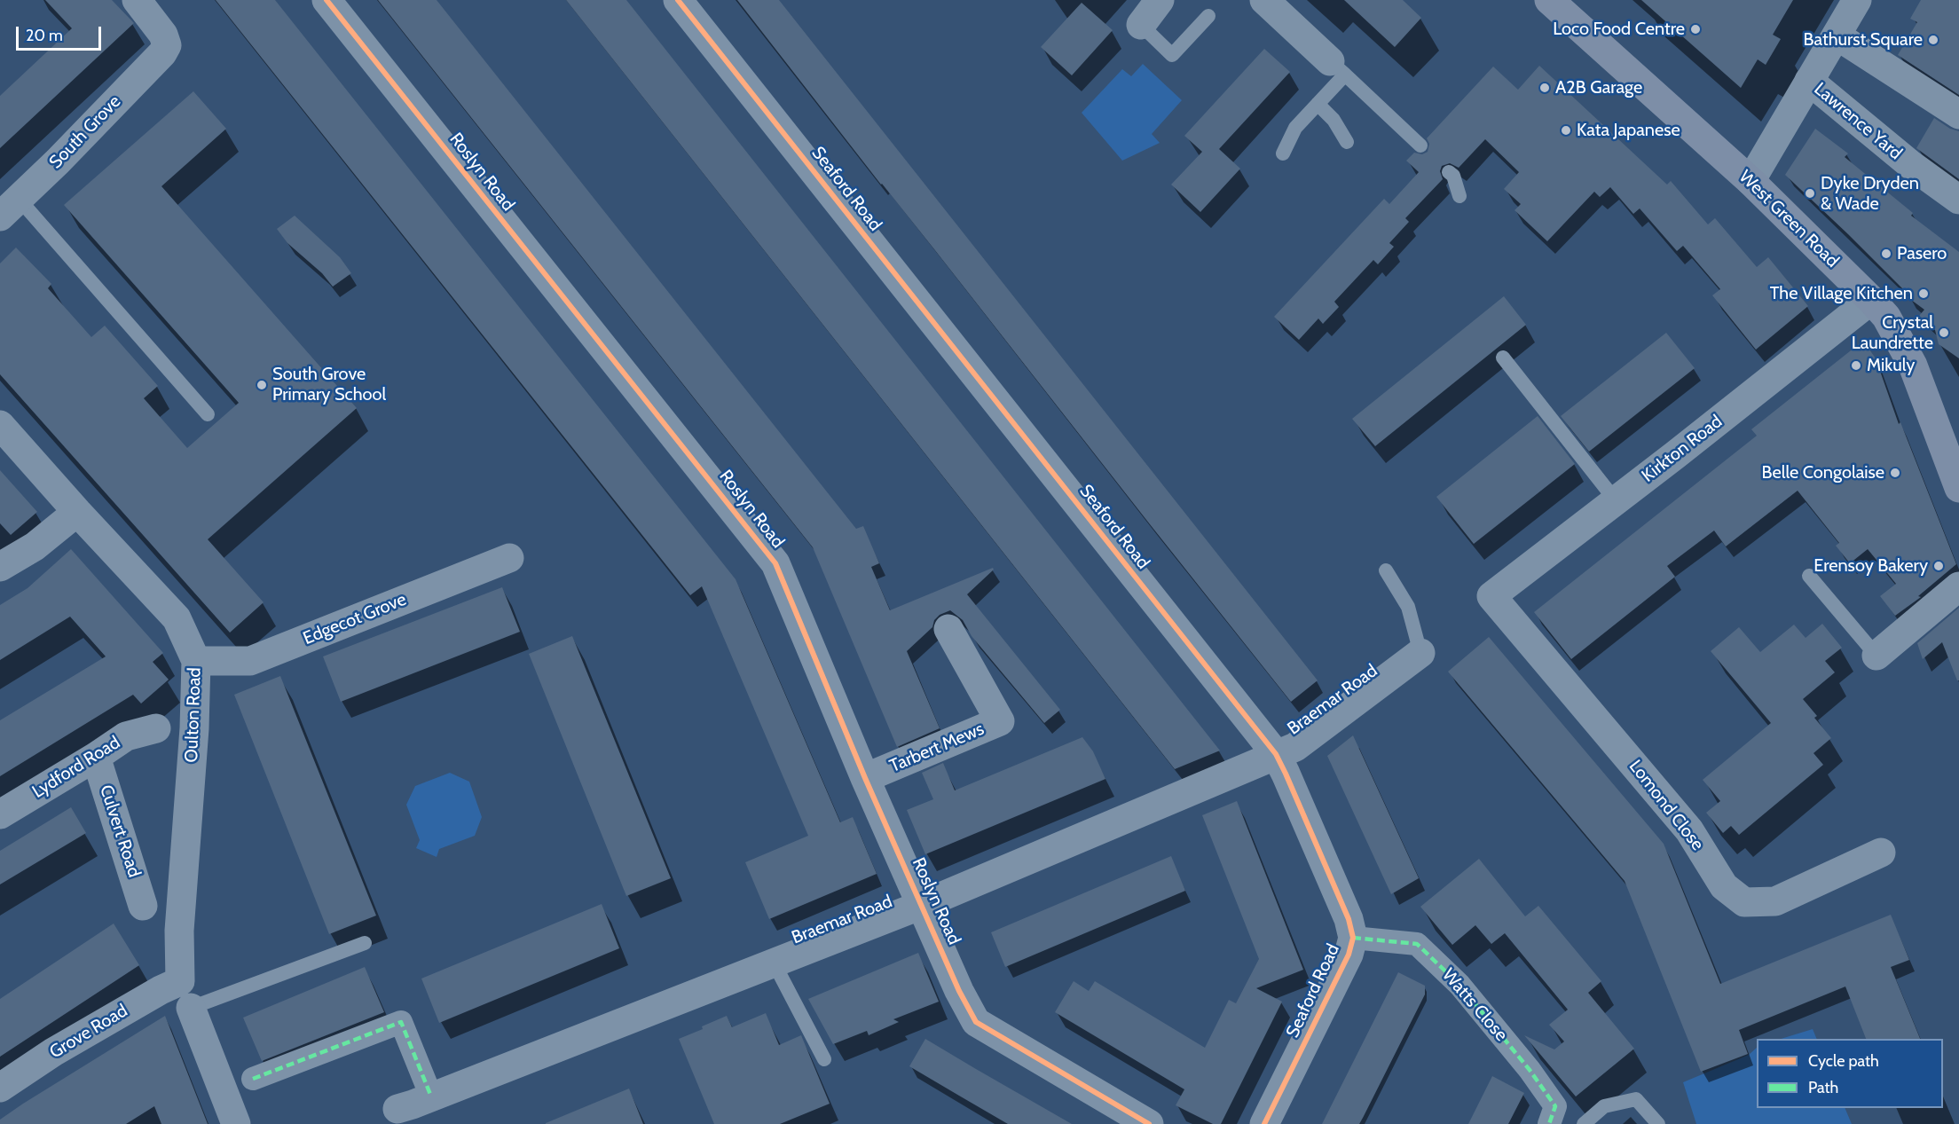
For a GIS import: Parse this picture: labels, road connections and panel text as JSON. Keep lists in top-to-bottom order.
{
  "streets": {
    "main road": ["West Green Road"],
    "street": [
      "Lawrence Yard",
      "South Grove",
      "Roslyn Road",
      "Seaford Road",
      "Kirkton Road",
      "Edgecot Grove",
      "Braemar Road",
      "Oulton Road",
      "Tarbert Mews",
      "Lydford Road",
      "Lomond Close",
      "Culvert Road",
      "Watts Close",
      "Grove Road"
    ]
  },
  "crossings": [
    ["Roslyn Road", "Braemar Road"],
    ["Roslyn Road", "Tarbert Mews"],
    ["Seaford Road", "Braemar Road"],
    ["Seaford Road", "Watts Close"],
    ["West Green Road", "Kirkton Road"],
    ["Kirkton Road", "Lomond Close"],
    ["Edgecot Grove", "Oulton Road"],
    ["Oulton Road", "Grove Road"],
    ["Lydford Road", "Culvert Road"]
  ],
  "places": [
    "Loco Food Centre",
    "Bathurst Square",
    "A2B Garage",
    "Kata Japanese",
    "Dyke Dryden & Wade",
    "Pasero",
    "The Village Kitchen",
    "Crystal Laundrette",
    "Mikuly",
    "South Grove Primary School",
    "Belle Congolaise",
    "Erensoy Bakery"
  ],
  "legend": ["Cycle path", "Path"],
  "scale_bar": "20 m"
}
